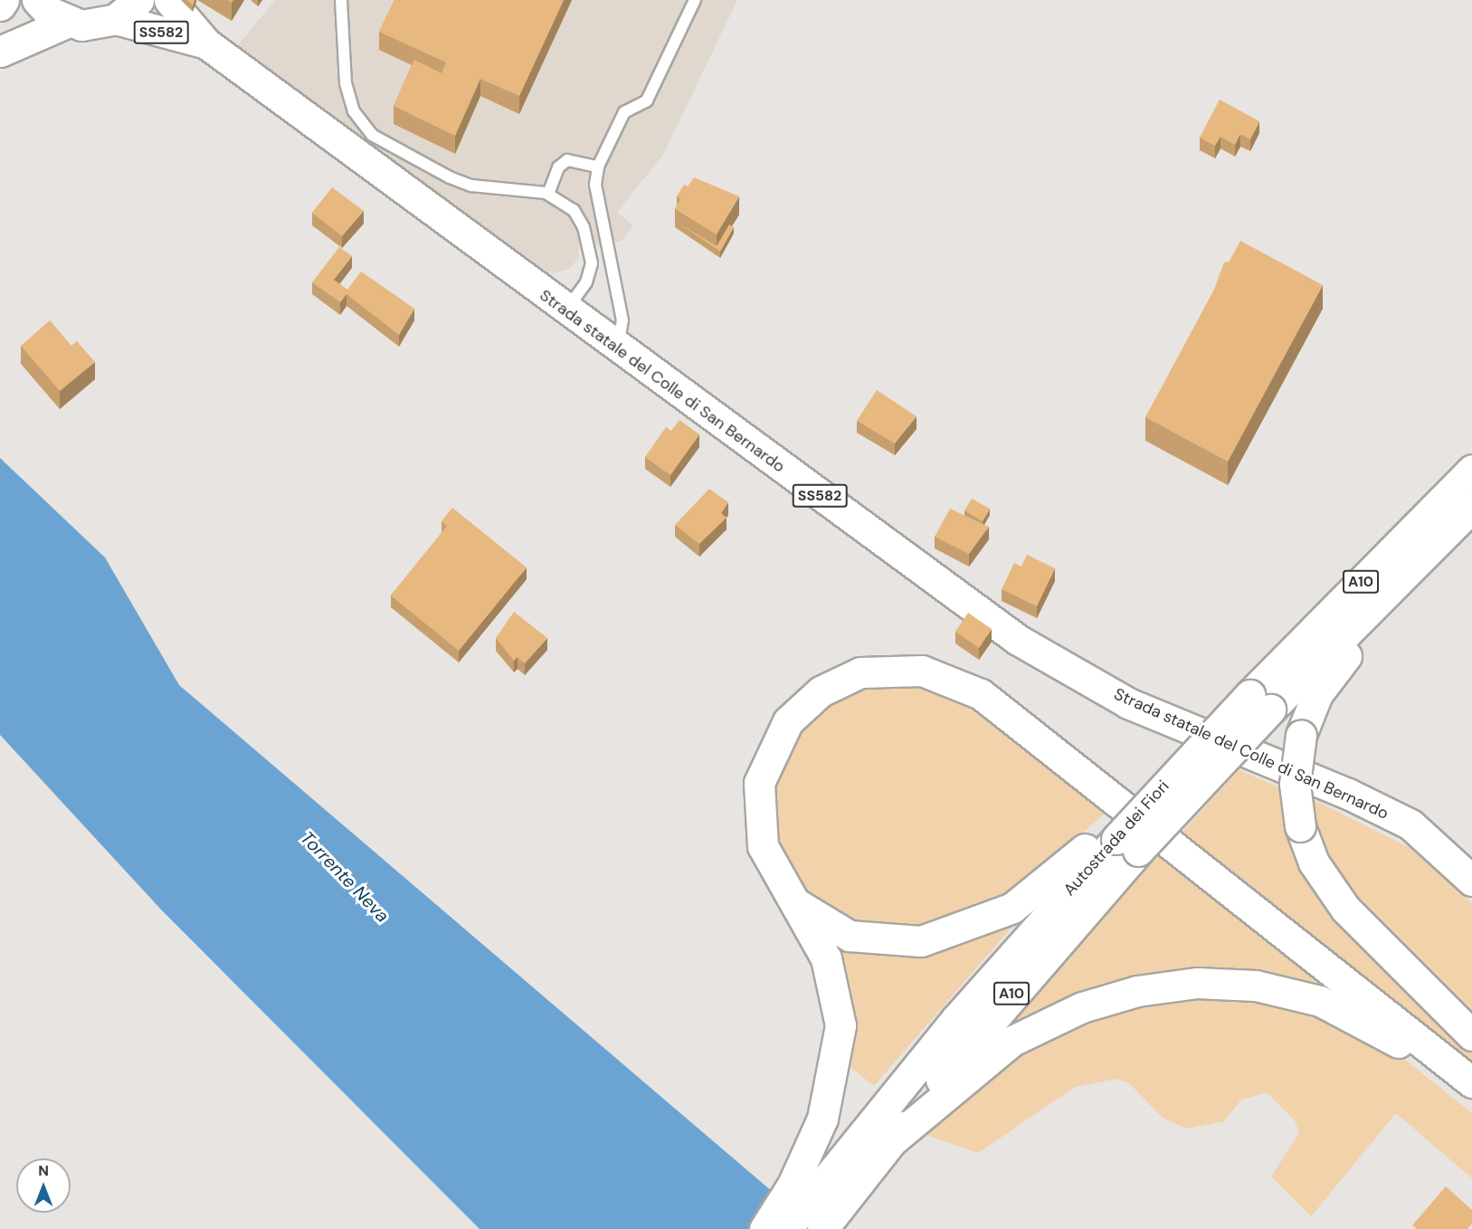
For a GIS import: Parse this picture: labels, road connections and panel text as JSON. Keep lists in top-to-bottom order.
{
  "streets": {
    "main road": [
      "SS582",
      "Strada statale del Colle di San Bernardo",
      "A10",
      "Autostrada dei Fiori"
    ]
  },
  "water": ["Torrente Neva"],
  "north": "top"
}
